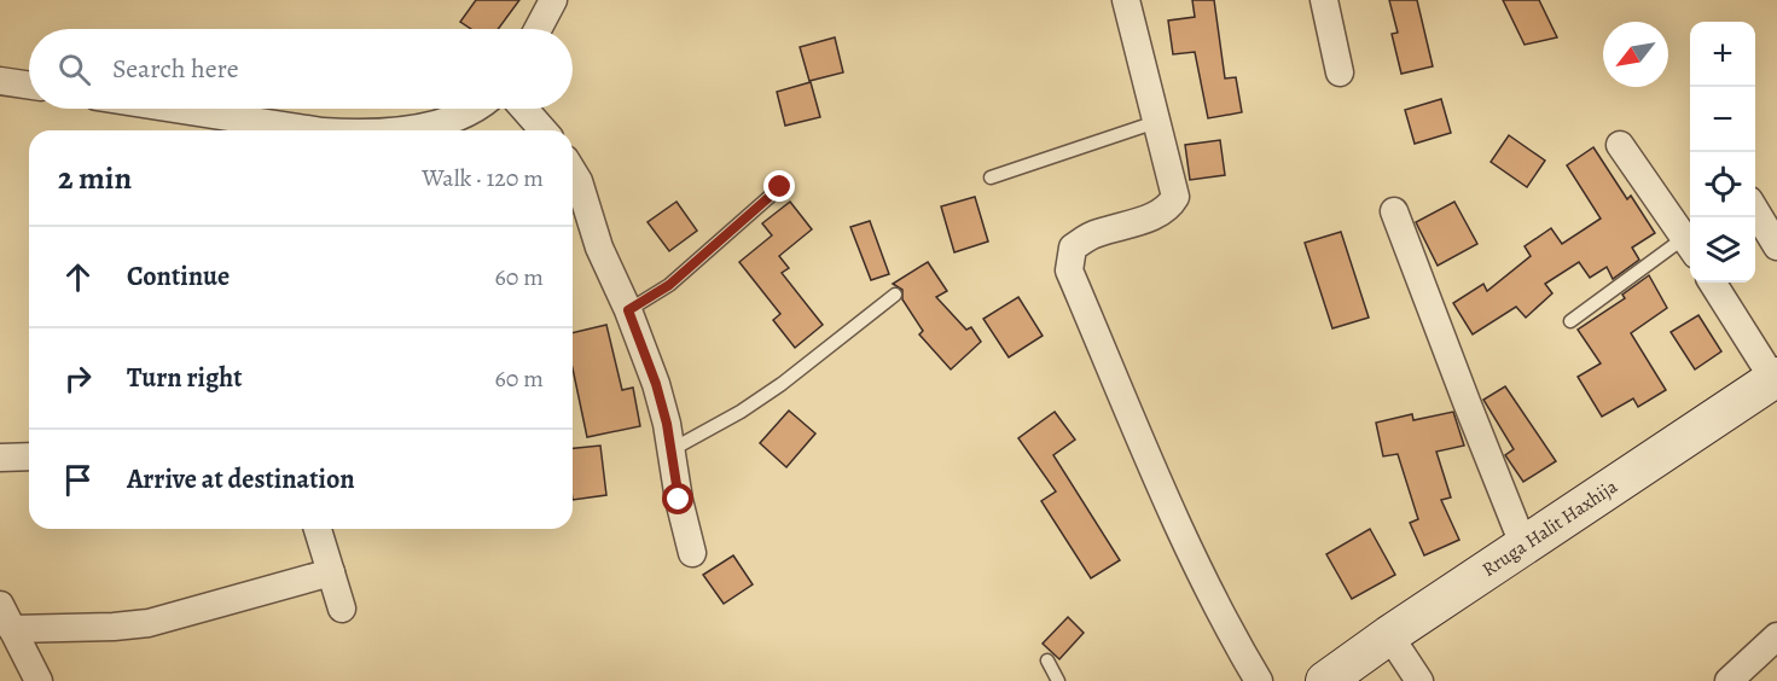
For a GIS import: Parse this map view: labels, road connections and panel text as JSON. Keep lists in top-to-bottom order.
{
  "streets": {
    "street": ["Rruga Halit Haxhija"]
  },
  "north": "bottom left",
  "page": {
    "map_buttons": ["+", "−"],
    "search": "Search here",
    "heading": ["2 min", "Walk · 120 m"],
    "list": [
      ["Continue", "60 m"],
      ["Turn right", "60 m"],
      "Arrive at destination"
    ]
  }
}
